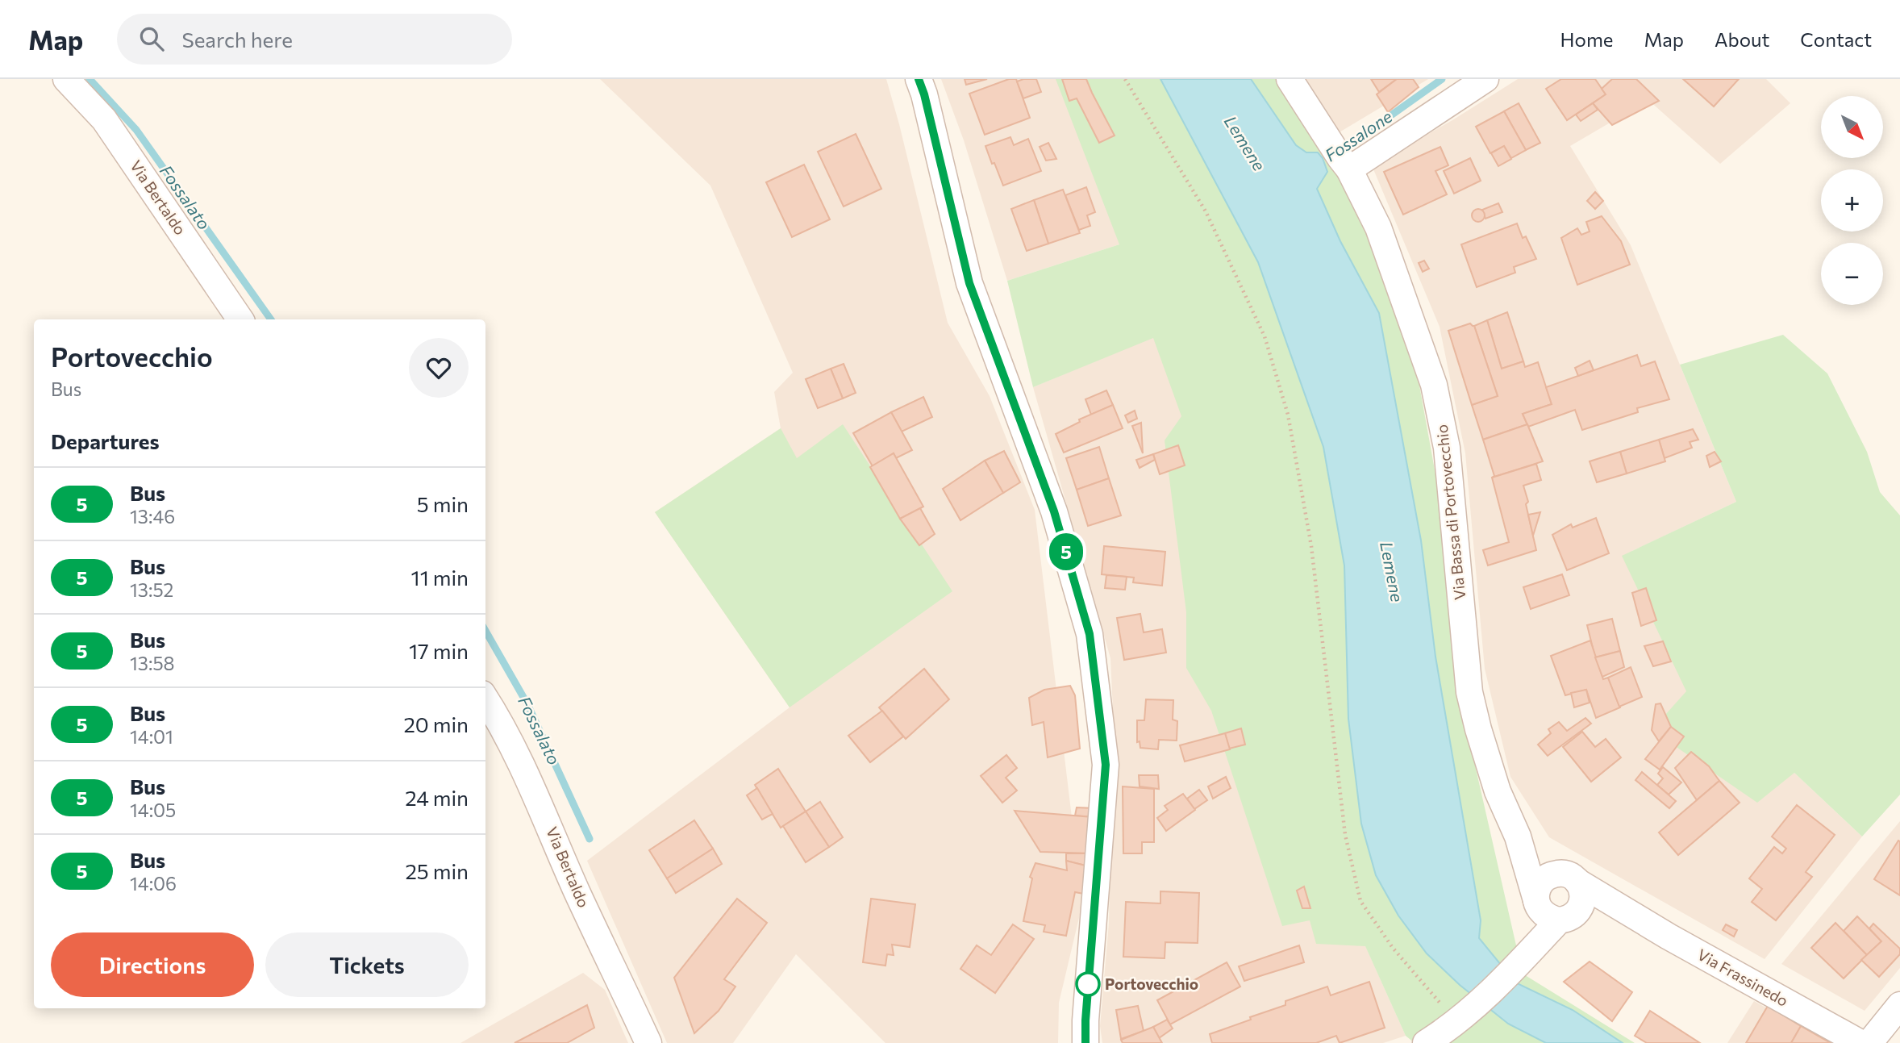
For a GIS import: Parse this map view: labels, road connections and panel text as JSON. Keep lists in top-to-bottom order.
{
  "streets": {
    "street": ["Via Bertaldo", "Via Bassa di Portovecchio", "Via Frassinedo"]
  },
  "crossings": [
    ["Via Bassa di Portovecchio", "Via Frassinedo"]
  ],
  "water": ["Fossalone", "Lemene", "Fossalato"],
  "places": ["Portovecchio"],
  "lines": ["bus line 5"],
  "north": "bottom right",
  "page": {
    "header": "Map",
    "search": "Search here",
    "nav": [
      "Home",
      "Map",
      "About",
      "Contact"
    ],
    "on_map": "5",
    "map_buttons": ["+", "−"],
    "heading": [
      ["Portovecchio", "Bus"],
      "Departures"
    ],
    "list": [
      {
        "mark": "5",
        "name": "Bus",
        "note": "13:46",
        "value": "5 min"
      },
      {
        "mark": "5",
        "name": "Bus",
        "note": "13:52",
        "value": "11 min"
      },
      {
        "mark": "5",
        "name": "Bus",
        "note": "13:58",
        "value": "17 min"
      },
      {
        "mark": "5",
        "name": "Bus",
        "note": "14:01",
        "value": "20 min"
      },
      {
        "mark": "5",
        "name": "Bus",
        "note": "14:05",
        "value": "24 min"
      },
      {
        "mark": "5",
        "name": "Bus",
        "note": "14:06",
        "value": "25 min"
      }
    ],
    "buttons": ["Directions", "Tickets"]
  }
}
